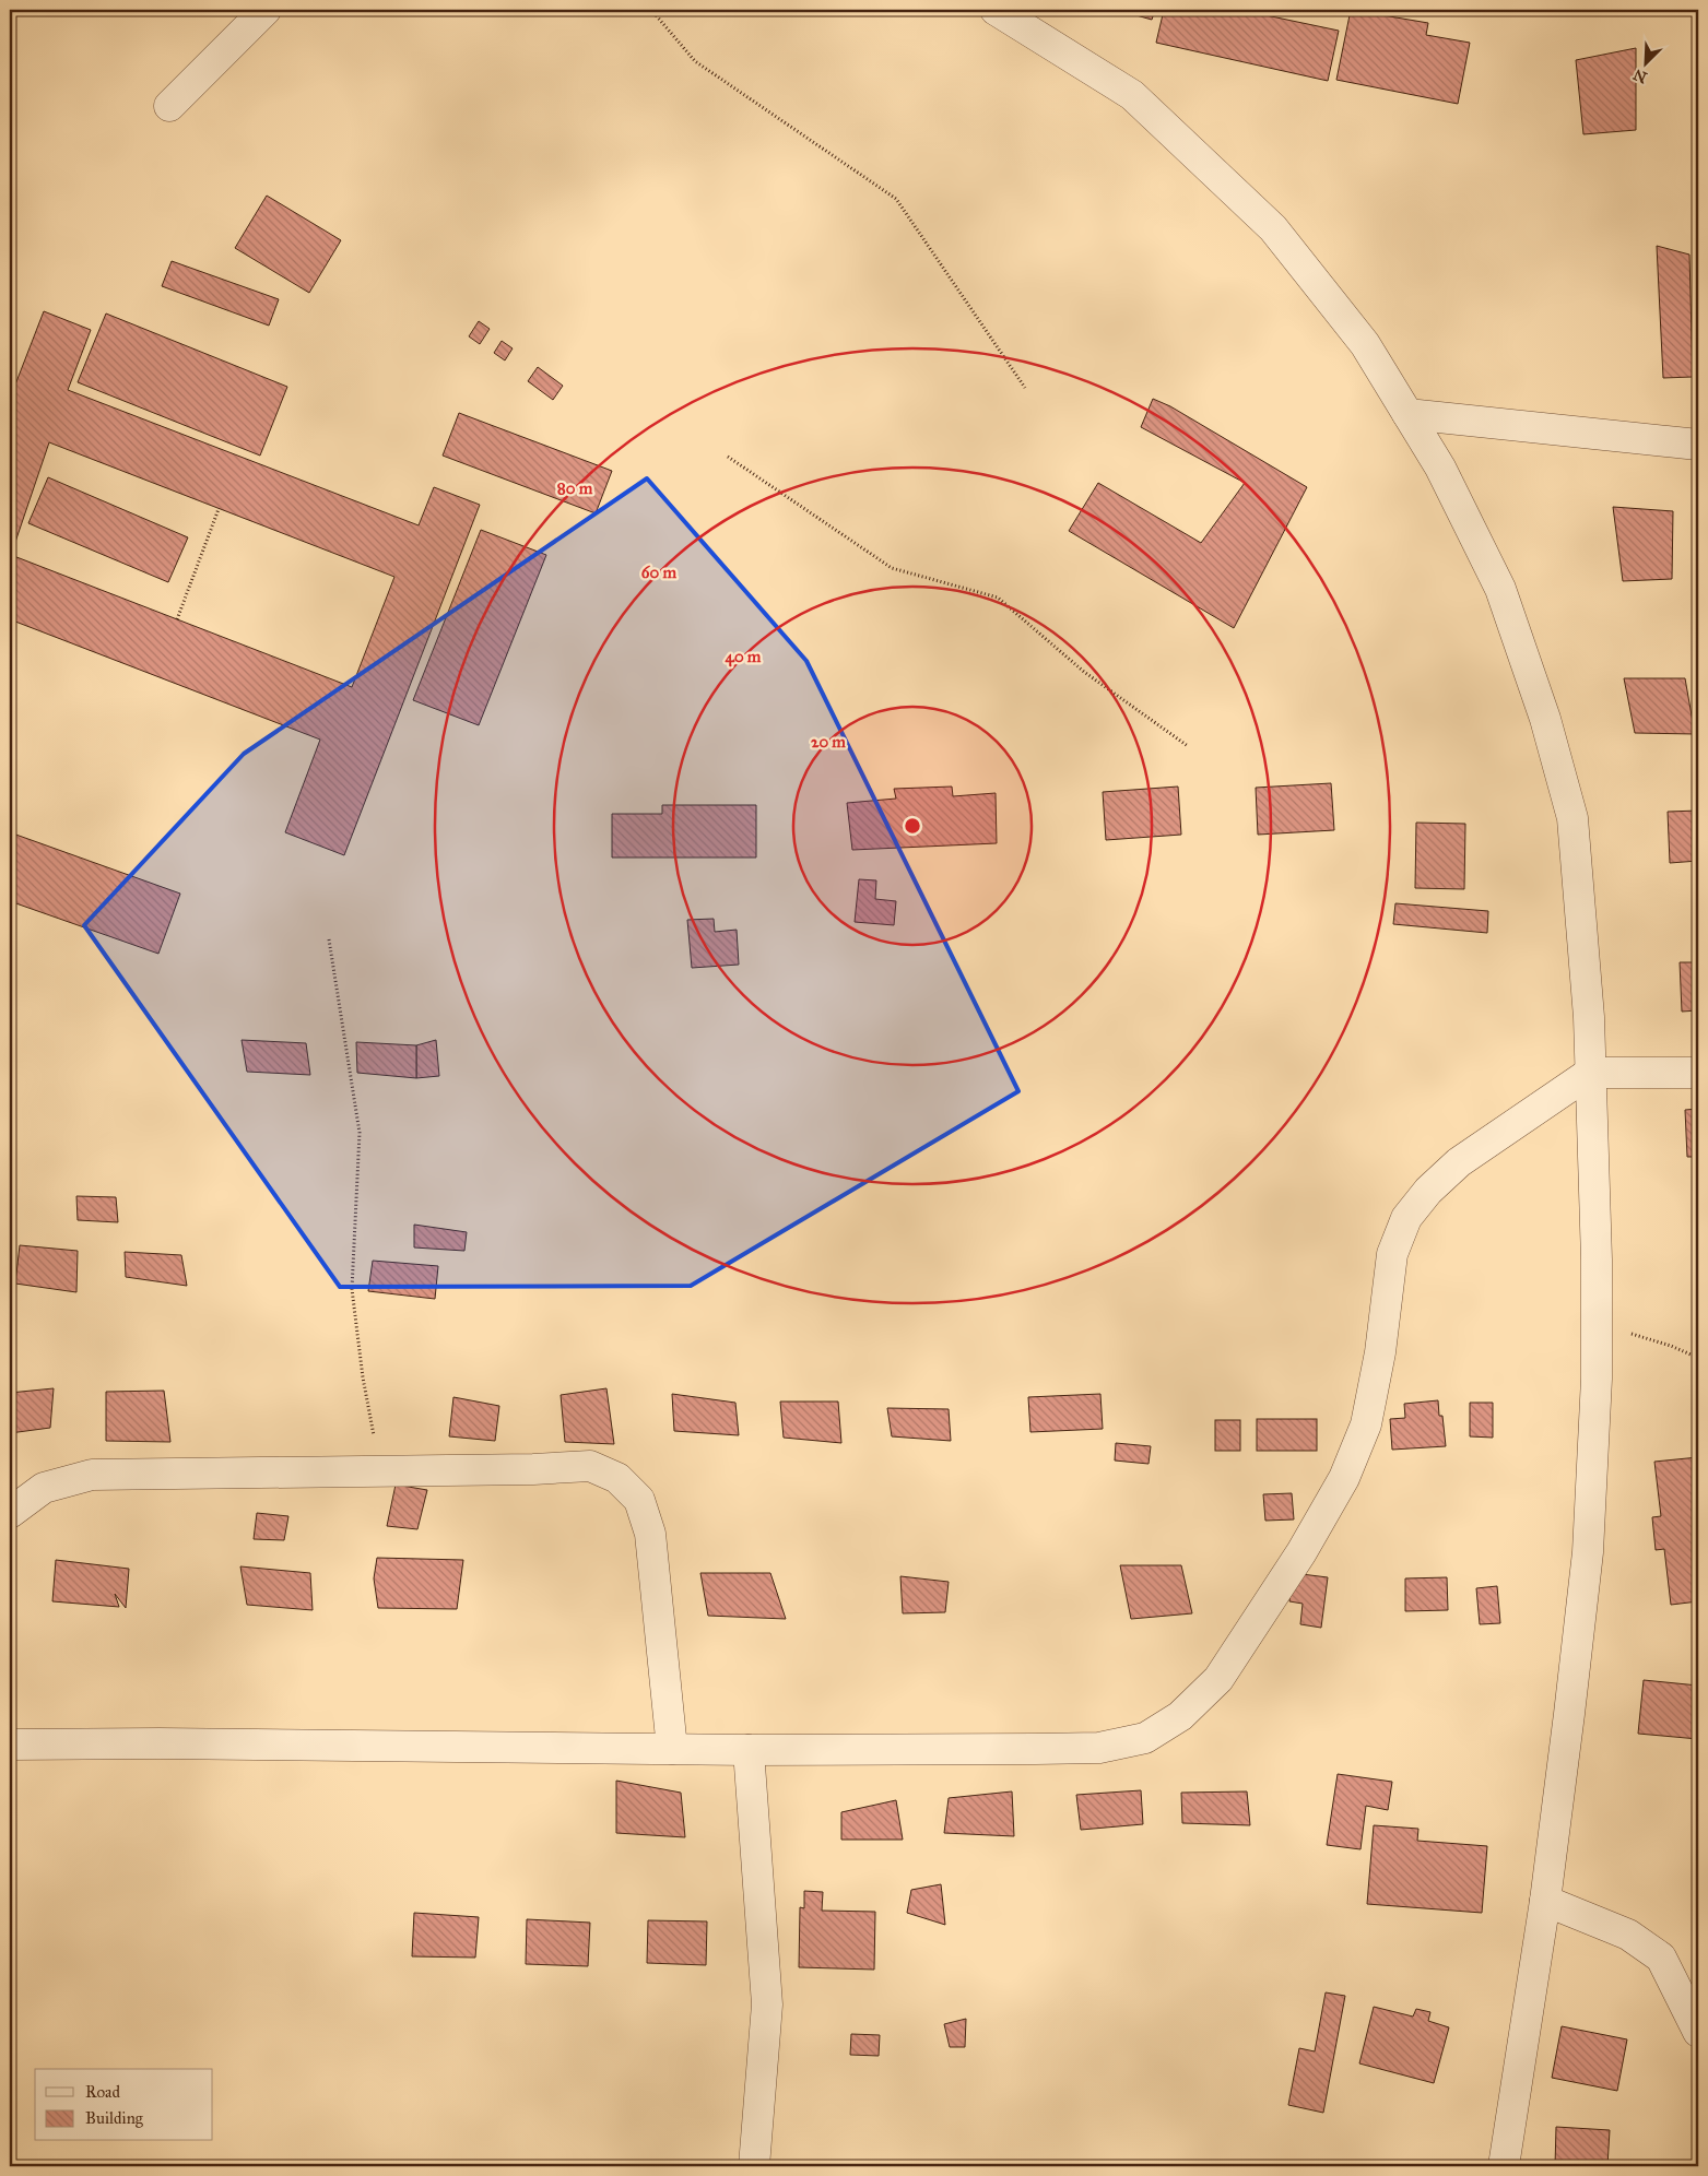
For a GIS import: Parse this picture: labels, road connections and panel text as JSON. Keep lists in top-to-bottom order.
{
  "legend": ["Road", "Building"],
  "north": "bottom left",
  "rings": [
    "80 m",
    "60 m",
    "40 m",
    "20 m"
  ]
}
